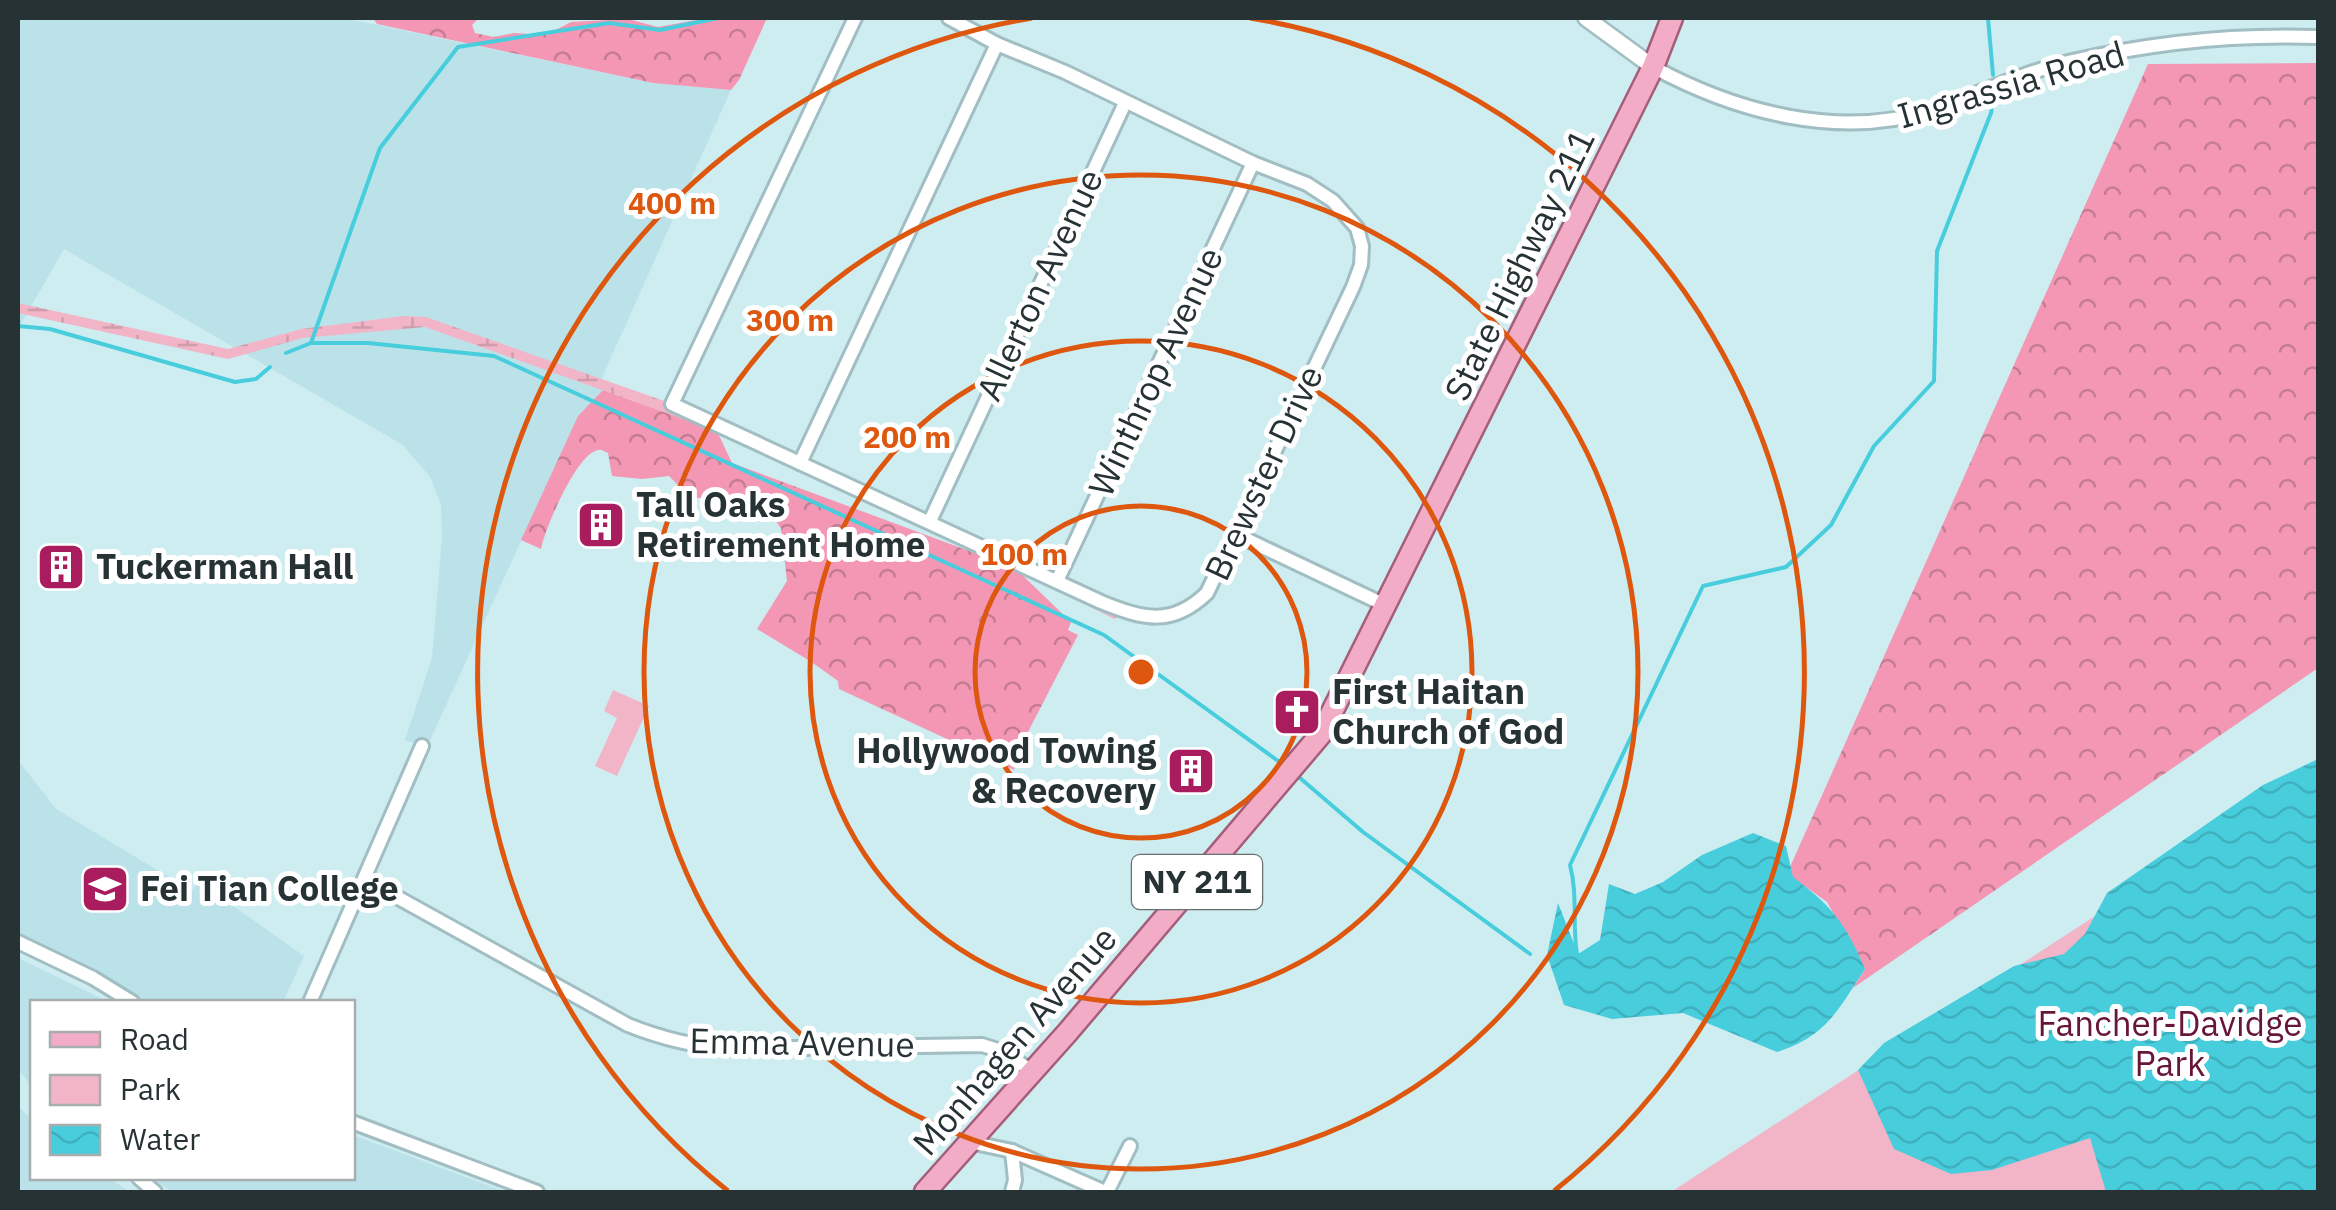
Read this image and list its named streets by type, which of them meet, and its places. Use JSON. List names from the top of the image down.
{
  "streets": {
    "main road": ["State Highway 211", "NY 211", "Monhagen Avenue"],
    "street": [
      "Ingrassia Road",
      "Allerton Avenue",
      "Winthrop Avenue",
      "Brewster Drive",
      "Emma Avenue"
    ]
  },
  "crossings": [
    ["Ingrassia Road", "State Highway 211"],
    ["State Highway 211", "Monhagen Avenue"],
    ["Allerton Avenue", "Brewster Drive"],
    ["Winthrop Avenue", "Brewster Drive"],
    ["Monhagen Avenue", "Emma Avenue"]
  ],
  "parks": ["Fancher-Davidge Park"],
  "places": {
    "building": ["Tall Oaks Retirement Home", "Tuckerman Hall", "Hollywood Towing & Recovery"],
    "church": ["First Haitan Church of God"],
    "school or university": ["Fei Tian College"]
  },
  "legend": ["Road", "Park", "Water"],
  "rings": [
    "400 m",
    "300 m",
    "200 m",
    "100 m"
  ]
}
